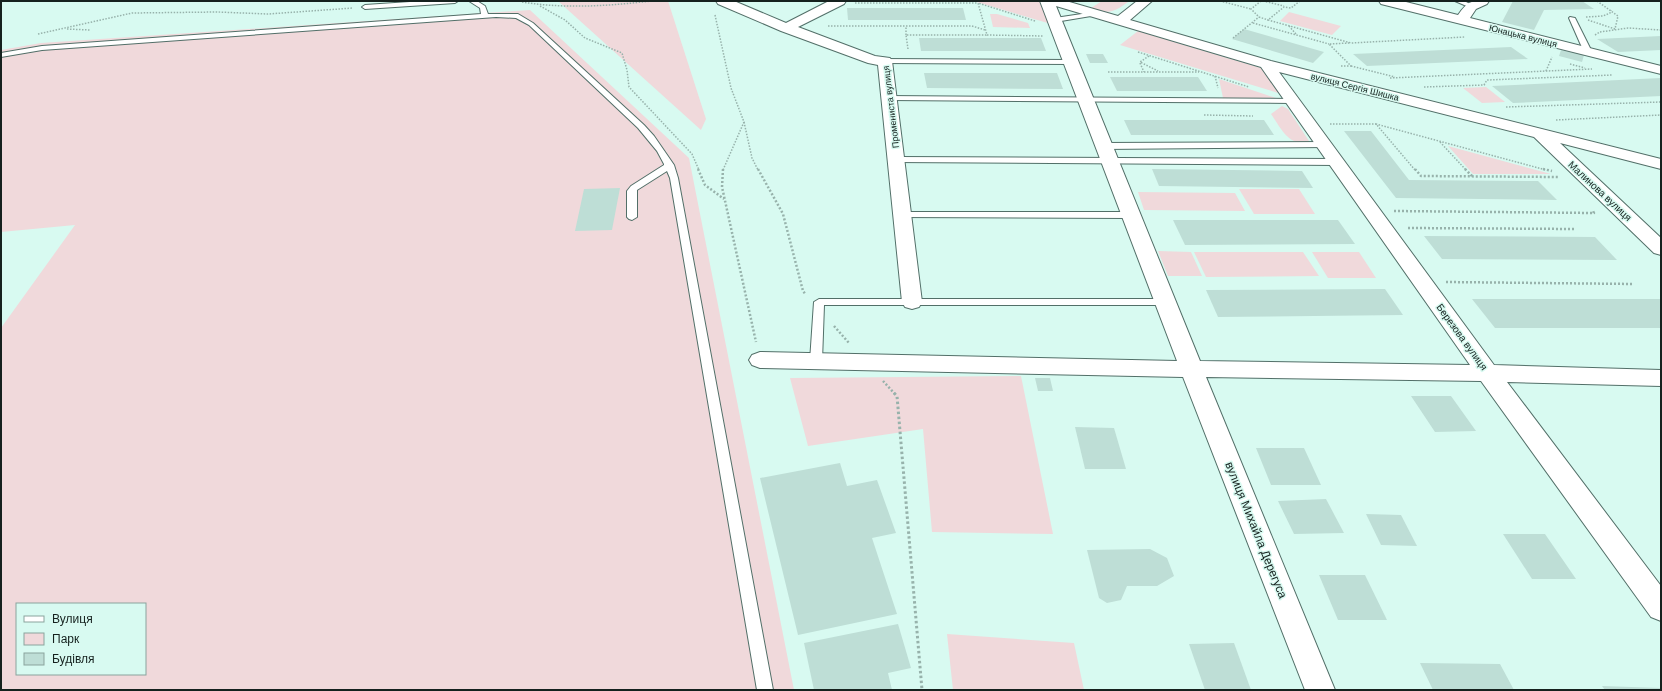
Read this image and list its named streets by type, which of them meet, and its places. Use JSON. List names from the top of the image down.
{
  "streets": {
    "street": [
      "Юнацька вулиця",
      "вулиця Сергія Шишка",
      "Промениста вулиця",
      "Малинова вулиця",
      "Березова вулиця",
      "вулиця Михайла Дерегуса"
    ]
  },
  "crossings": [
    ["вулиця Сергія Шишка", "Малинова вулиця"],
    ["вулиця Сергія Шишка", "Березова вулиця"]
  ],
  "legend": ["Вулиця", "Парк", "Будівля"]
}
